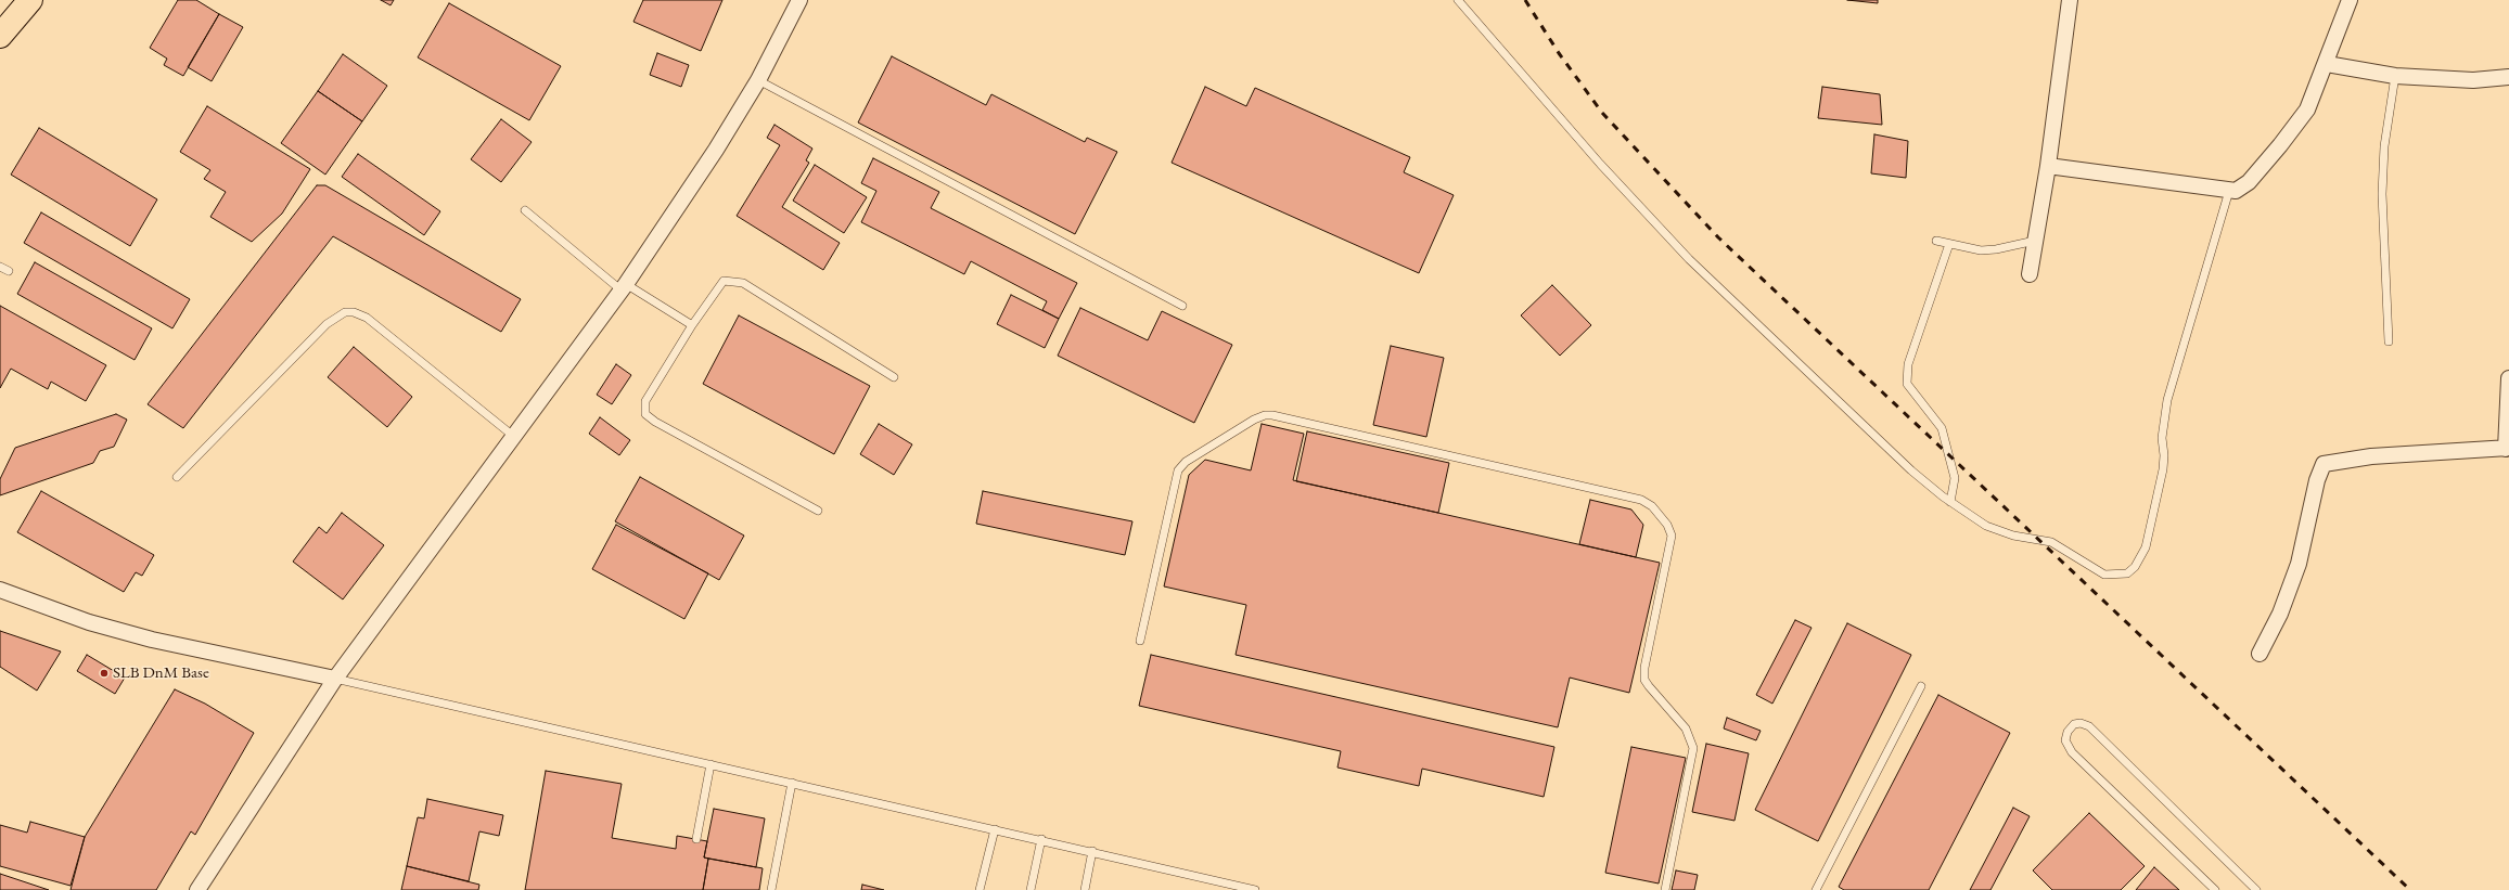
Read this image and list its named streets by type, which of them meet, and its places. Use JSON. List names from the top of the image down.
{
  "places": ["SLB DnM Base"]
}
